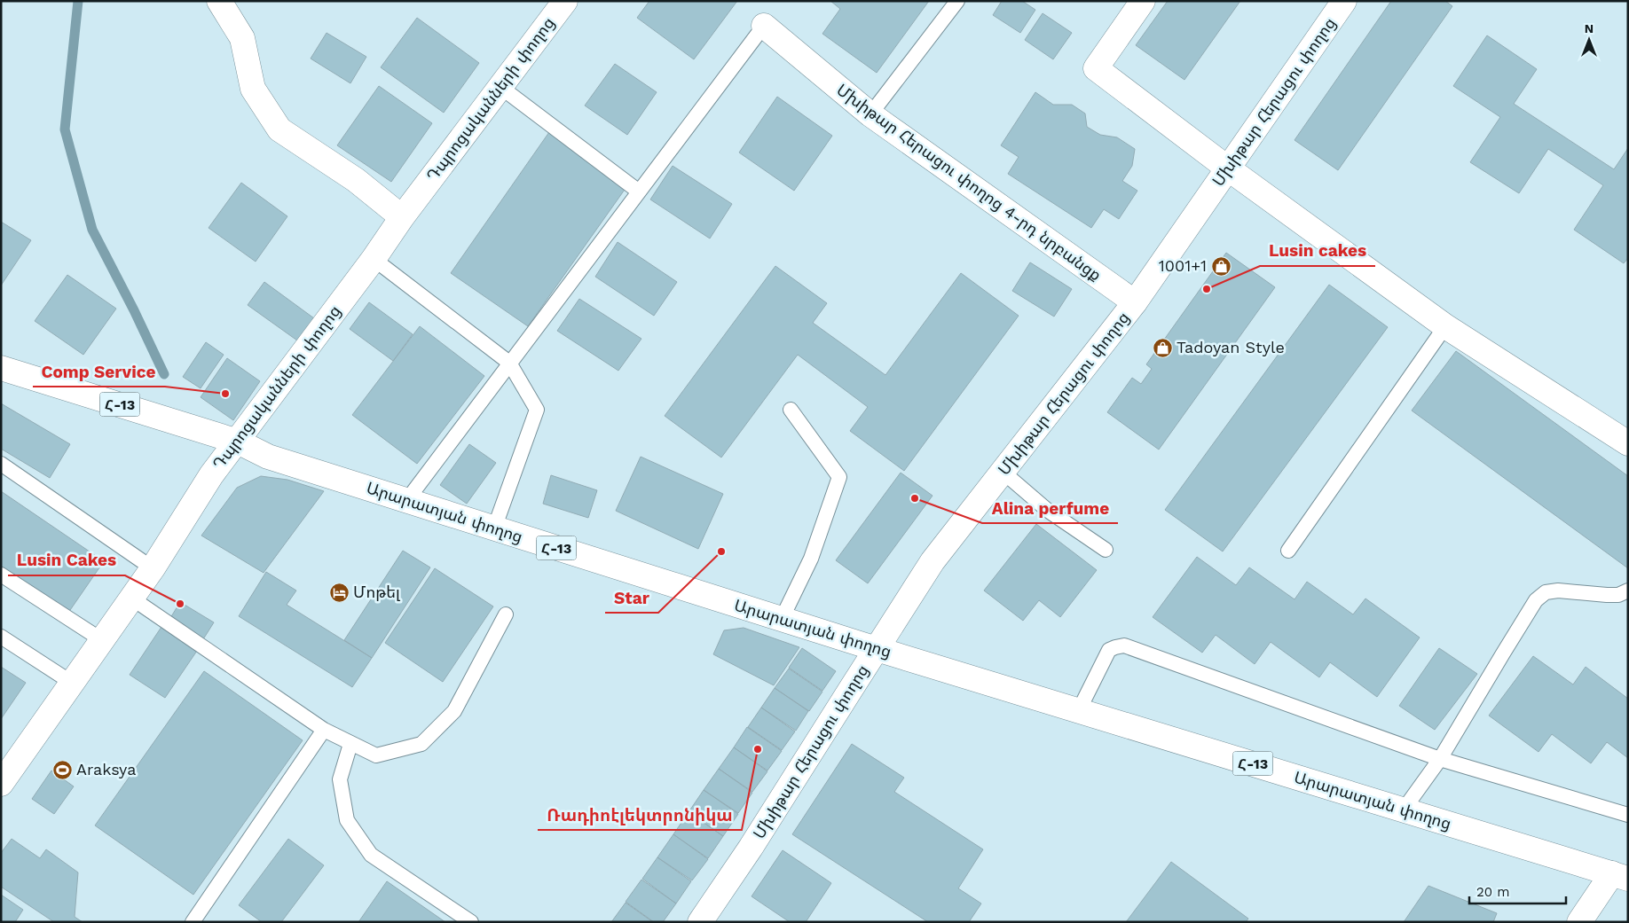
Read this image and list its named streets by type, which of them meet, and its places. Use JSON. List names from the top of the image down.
{
  "streets": {
    "street": [
      "Դպրոցականների փողոց",
      "Մխիթար Հերացու փողոց",
      "Մխիթար Հերացու փողոց 4-րդ նրբանցք",
      "Հ-13",
      "Արարատյան փողոց"
    ]
  },
  "crossings": [
    ["Դպրոցականների փողոց", "Արարատյան փողոց"],
    ["Մխիթար Հերացու փողոց", "Մխիթար Հերացու փողոց 4-րդ նրբանցք"],
    ["Մխիթար Հերացու փողոց", "Արարատյան փողոց"]
  ],
  "places": {
    "shop": ["1001+1", "Tadoyan Style"],
    "other": [
      "Lusin cakes",
      "Comp Service",
      "Alina perfume",
      "Star",
      "Lusin Cakes",
      "Ռադիոէլեկտրոնիկա"
    ],
    "hotel": ["Մոթել"],
    "sports": ["Araksya"]
  },
  "scale_bar": "20 m",
  "north": "top"
}
